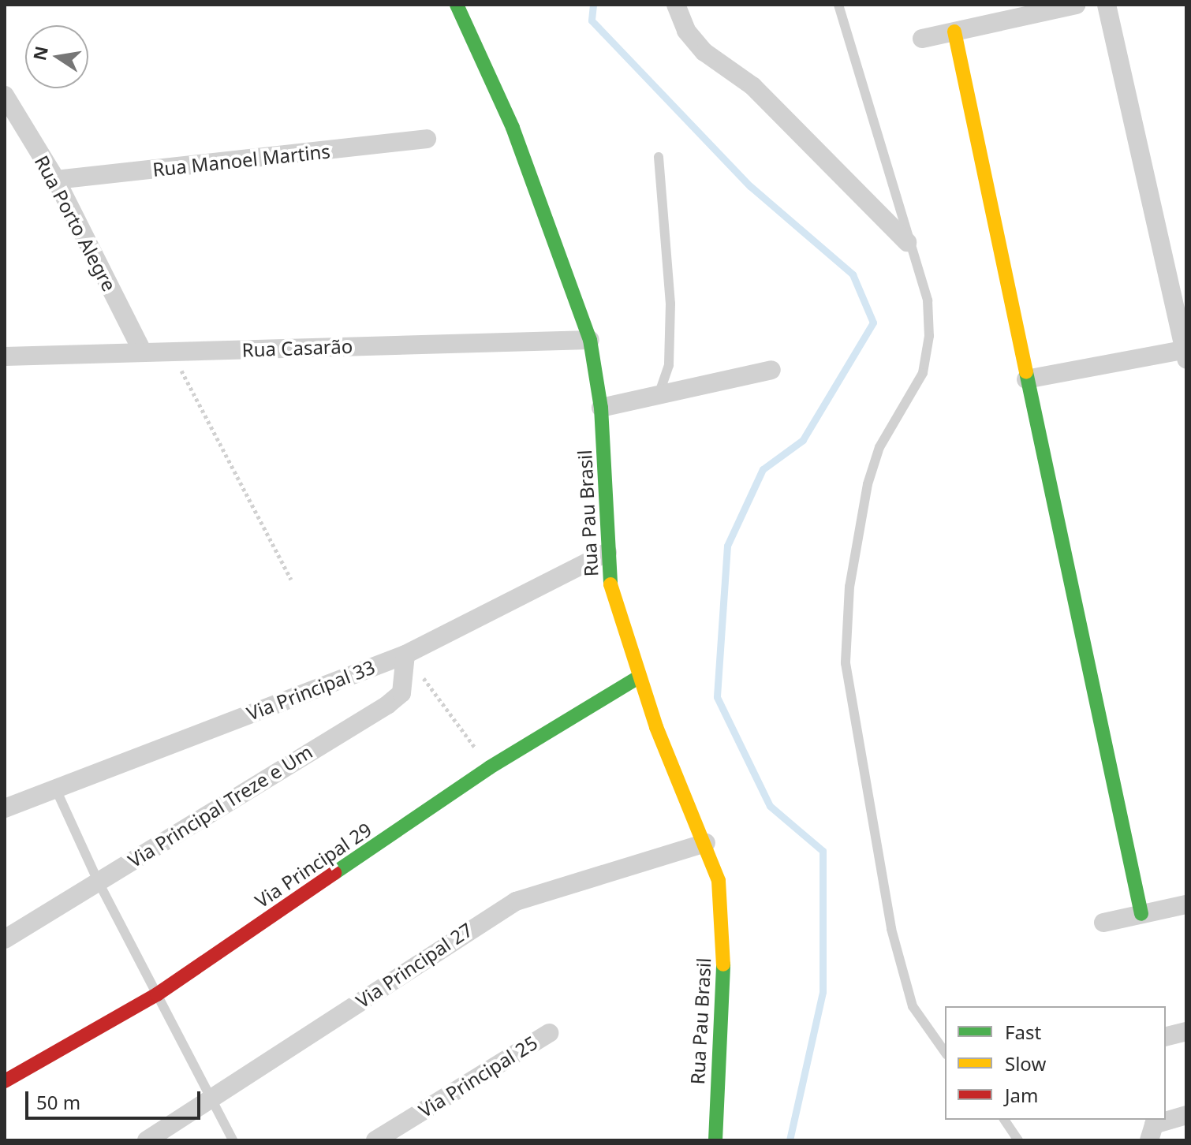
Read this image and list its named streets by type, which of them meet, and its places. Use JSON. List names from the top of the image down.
{
  "streets": {
    "street": [
      "Rua Manoel Martins",
      "Rua Porto Alegre",
      "Rua Casarão",
      "Rua Pau Brasil",
      "Via Principal 33",
      "Via Principal Treze e Um",
      "Via Principal 29",
      "Via Principal 27",
      "Via Principal 25"
    ]
  },
  "crossings": [
    ["Rua Manoel Martins", "Rua Porto Alegre"],
    ["Rua Porto Alegre", "Rua Casarão"],
    ["Rua Casarão", "Rua Pau Brasil"],
    ["Rua Pau Brasil", "Via Principal 33"],
    ["Rua Pau Brasil", "Via Principal 29"],
    ["Rua Pau Brasil", "Via Principal 27"],
    ["Via Principal 33", "Via Principal Treze e Um"]
  ],
  "legend": ["Fast", "Slow", "Jam"],
  "scale_bar": "50 m",
  "north": "left"
}
